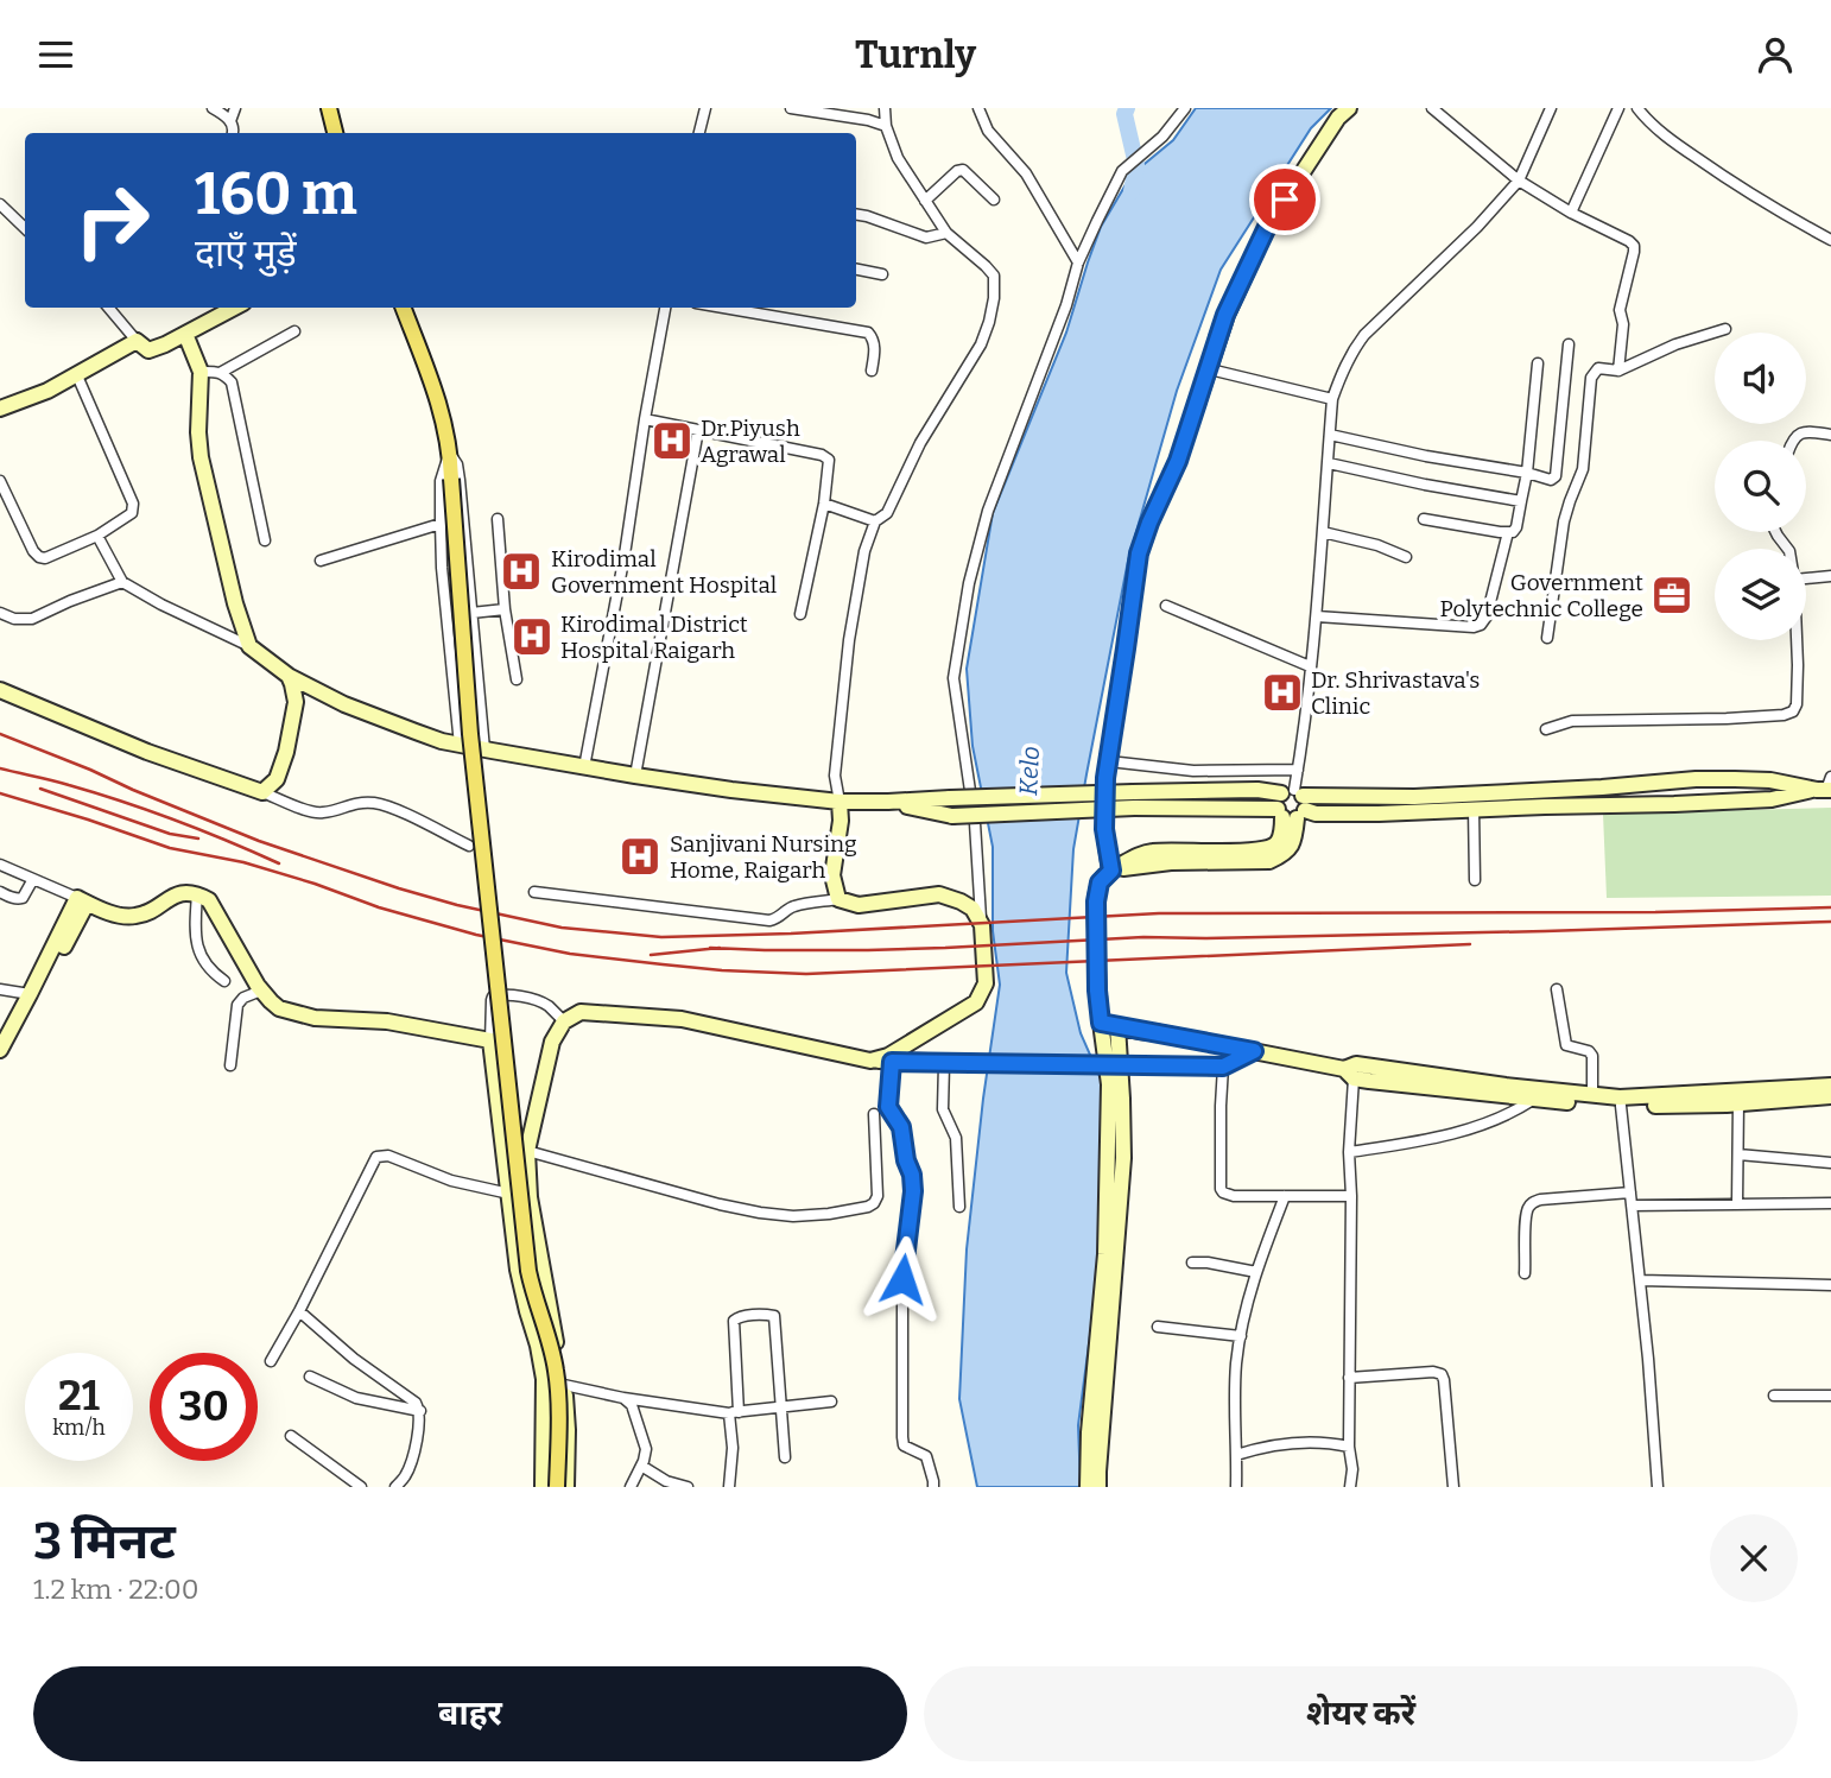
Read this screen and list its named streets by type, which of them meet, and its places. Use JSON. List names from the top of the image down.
{
  "water": ["Kelo"],
  "places": {
    "hospital": [
      "Dr.Piyush Agrawal",
      "Kirodimal Government Hospital",
      "Kirodimal District Hospital Raigarh",
      "Dr. Shrivastava's Clinic",
      "Sanjivani Nursing Home, Raigarh"
    ],
    "office": ["Government Polytechnic College"]
  },
  "page": {
    "header": "Turnly",
    "turn": ["160 m", "दाएँ मुड़ें"],
    "speed": "21 km/h",
    "limit": "30",
    "heading": ["3 मिनट", "1.2 km · 22:00"],
    "buttons": ["बाहर", "शेयर करें"]
  }
}
